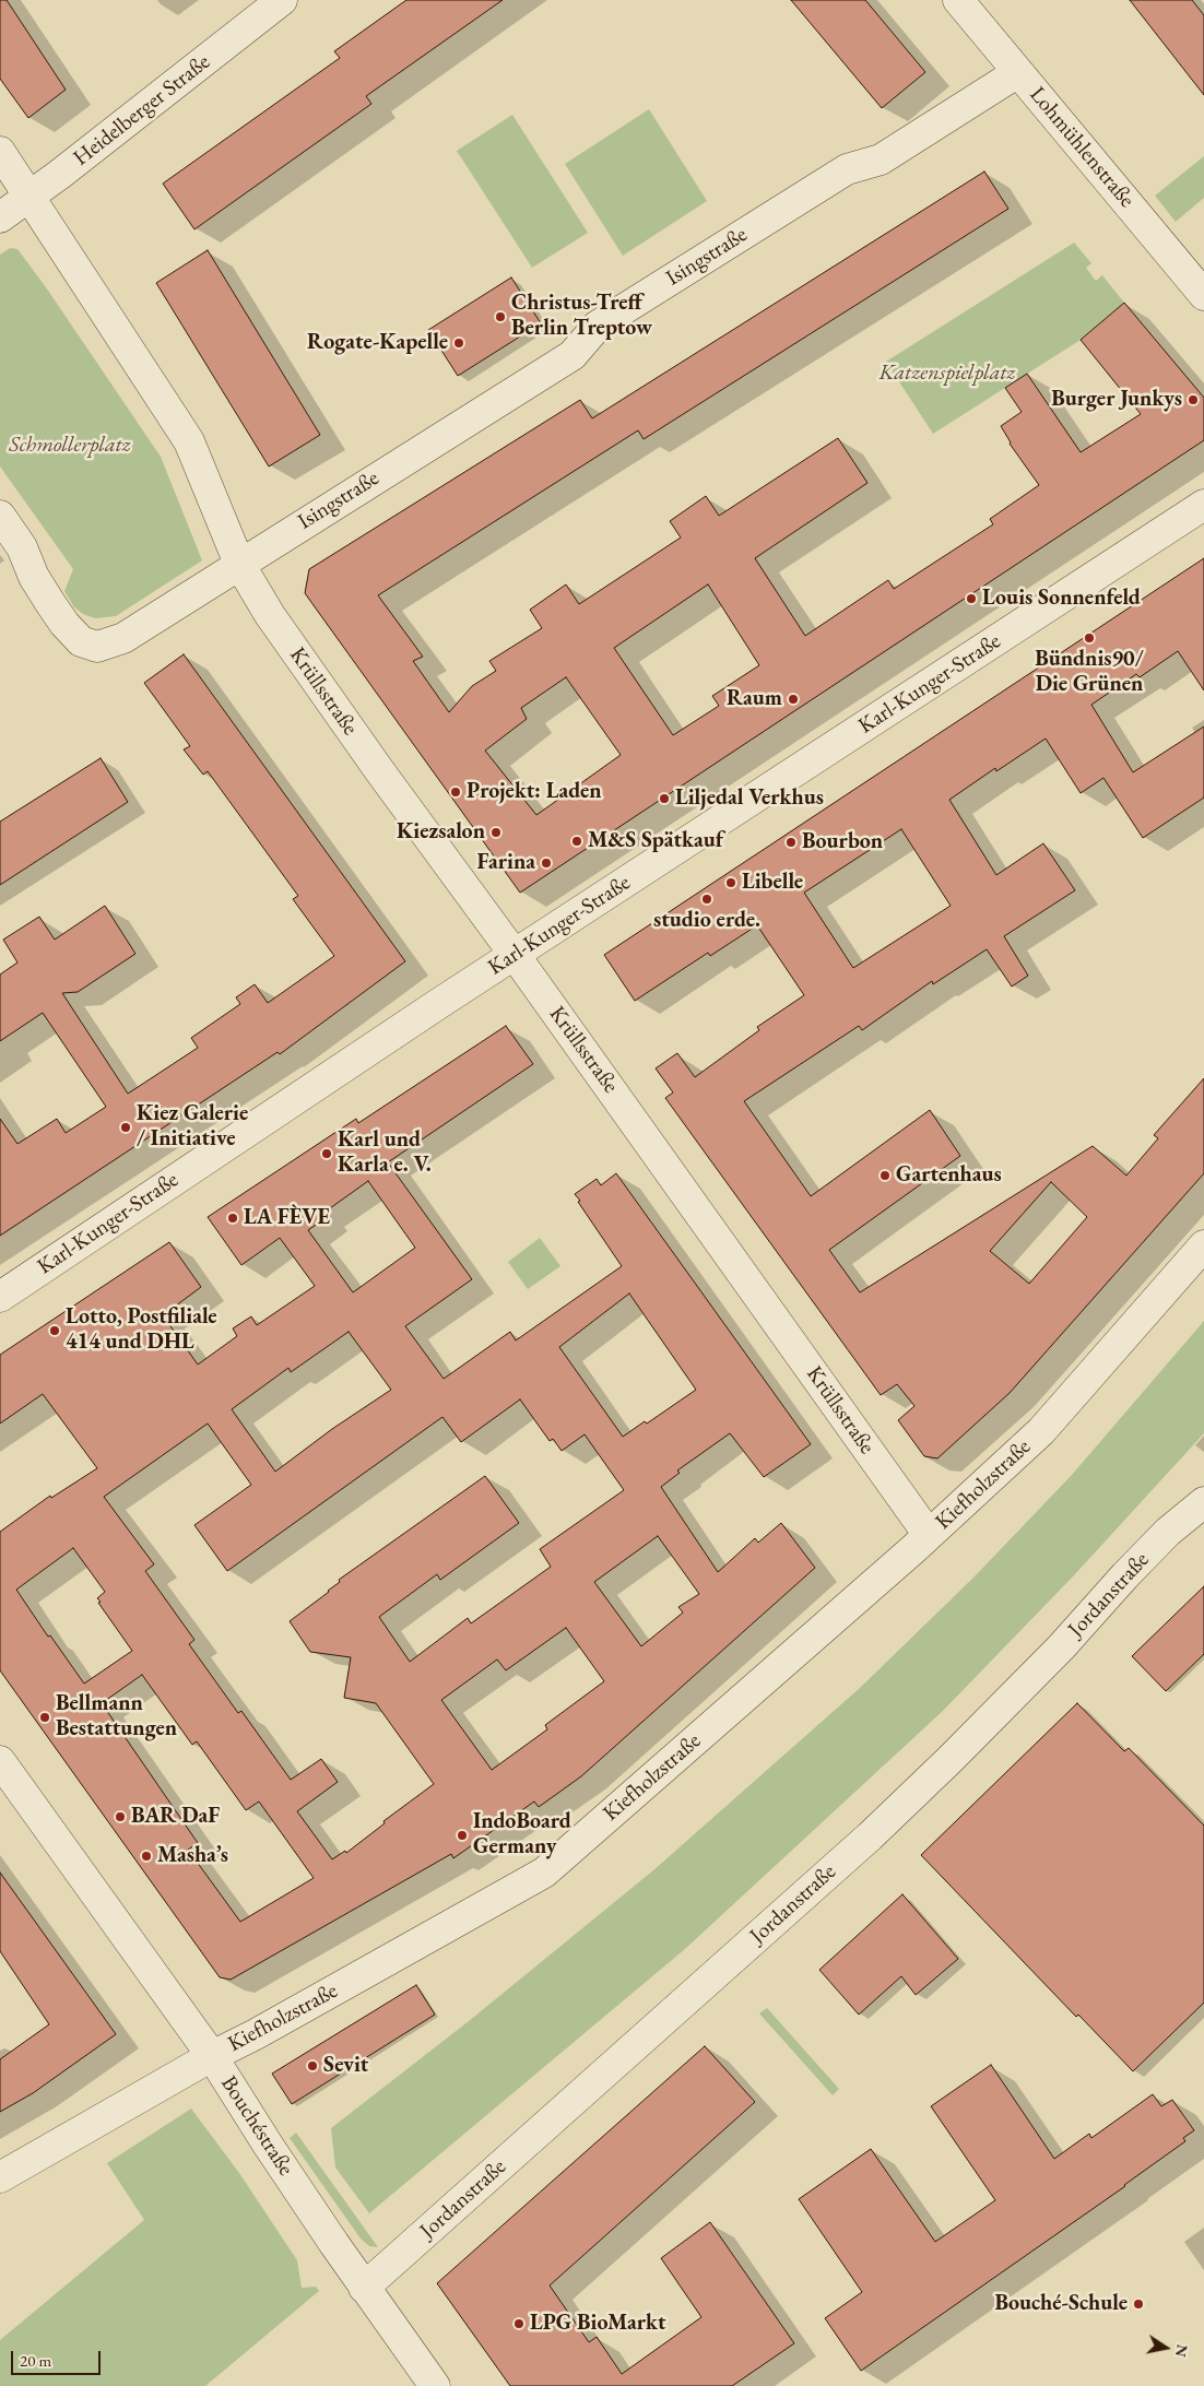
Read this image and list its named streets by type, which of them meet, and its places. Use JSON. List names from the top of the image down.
{
  "streets": {
    "street": [
      "Heidelberger Straße",
      "Lohmühlenstraße",
      "Isingstraße",
      "Karl-Kunger-Straße",
      "Krüllsstraße",
      "Kiefholzstraße",
      "Jordanstraße",
      "Bouchéstraße"
    ]
  },
  "crossings": [
    ["Lohmühlenstraße", "Isingstraße"],
    ["Isingstraße", "Krüllsstraße"],
    ["Karl-Kunger-Straße", "Krüllsstraße"],
    ["Krüllsstraße", "Kiefholzstraße"],
    ["Kiefholzstraße", "Bouchéstraße"],
    ["Jordanstraße", "Bouchéstraße"]
  ],
  "parks": ["Katzenspielplatz", "Schmollerplatz"],
  "places": [
    "Christus-Treff Berlin Treptow",
    "Rogate-Kapelle",
    "Burger Junkys",
    "Louis Sonnenfeld",
    "Bündnis90/ Die Grünen",
    "Raum",
    "Projekt: Laden",
    "Liljedal Verkhus",
    "Kiezsalon",
    "M&S Spätkauf",
    "Bourbon",
    "Farina",
    "Libelle",
    "studio erde.",
    "Kiez Galerie / Initiative",
    "Karl und Karla e. V.",
    "Gartenhaus",
    "LA FÈVE",
    "Lotto, Postfiliale 414 und DHL",
    "Bellmann Bestattungen",
    "BAR DaF",
    "IndoBoard Germany",
    "Masha’s",
    "Sevit",
    "Bouché-Schule",
    "LPG BioMarkt"
  ],
  "scale_bar": "20 m",
  "north": "right"
}
